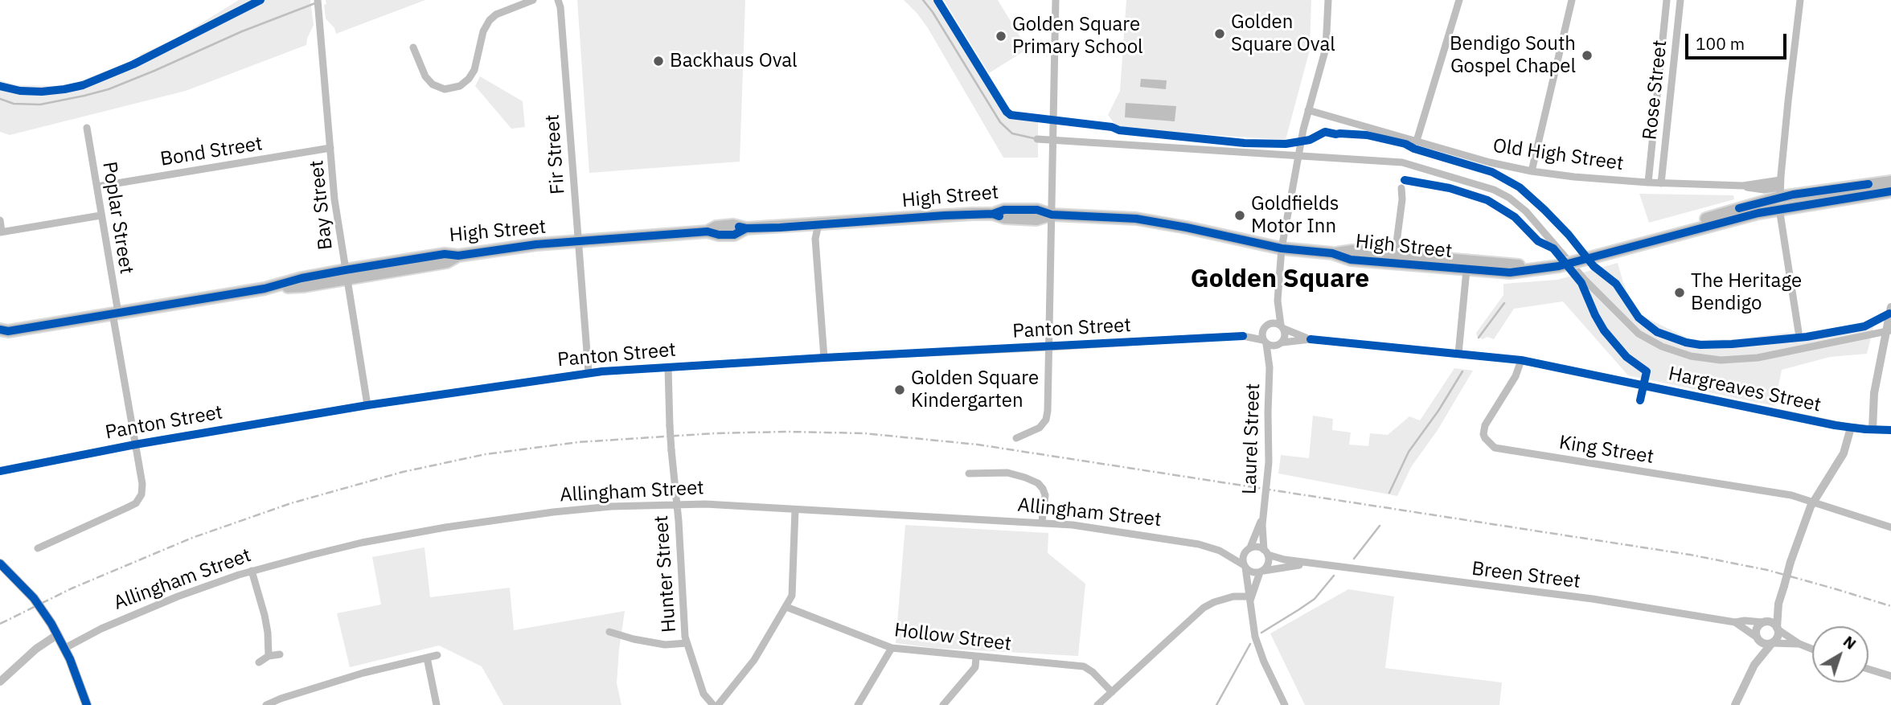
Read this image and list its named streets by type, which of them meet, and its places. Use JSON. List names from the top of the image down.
{
  "streets": {
    "highway": ["High Street"],
    "street": [
      "Rose Street",
      "Bond Street",
      "Fir Street",
      "Old High Street",
      "Bay Street",
      "Poplar Street",
      "Panton Street",
      "Hargreaves Street",
      "Laurel Street",
      "King Street",
      "Allingham Street",
      "Hunter Street",
      "Breen Street",
      "Hollow Street"
    ]
  },
  "crossings": [
    ["Rose Street", "Old High Street"],
    ["Bond Street", "Bay Street"],
    ["Bond Street", "Poplar Street"],
    ["Fir Street", "High Street"],
    ["Fir Street", "Panton Street"],
    ["Old High Street", "High Street"],
    ["High Street", "Bay Street"],
    ["High Street", "Poplar Street"],
    ["Bay Street", "Panton Street"],
    ["Poplar Street", "Panton Street"],
    ["Panton Street", "Laurel Street"],
    ["Panton Street", "Hunter Street"],
    ["Hargreaves Street", "King Street"],
    ["Laurel Street", "Allingham Street"],
    ["Laurel Street", "Breen Street"],
    ["Allingham Street", "Hunter Street"],
    ["Allingham Street", "Breen Street"]
  ],
  "districts": ["Golden Square"],
  "places": [
    "Golden Square Oval",
    "Golden Square Primary School",
    "Bendigo South Gospel Chapel",
    "Backhaus Oval",
    "Goldfields Motor Inn",
    "The Heritage Bendigo",
    "Golden Square Kindergarten"
  ],
  "scale_bar": "100 m",
  "north": "top right"
}
